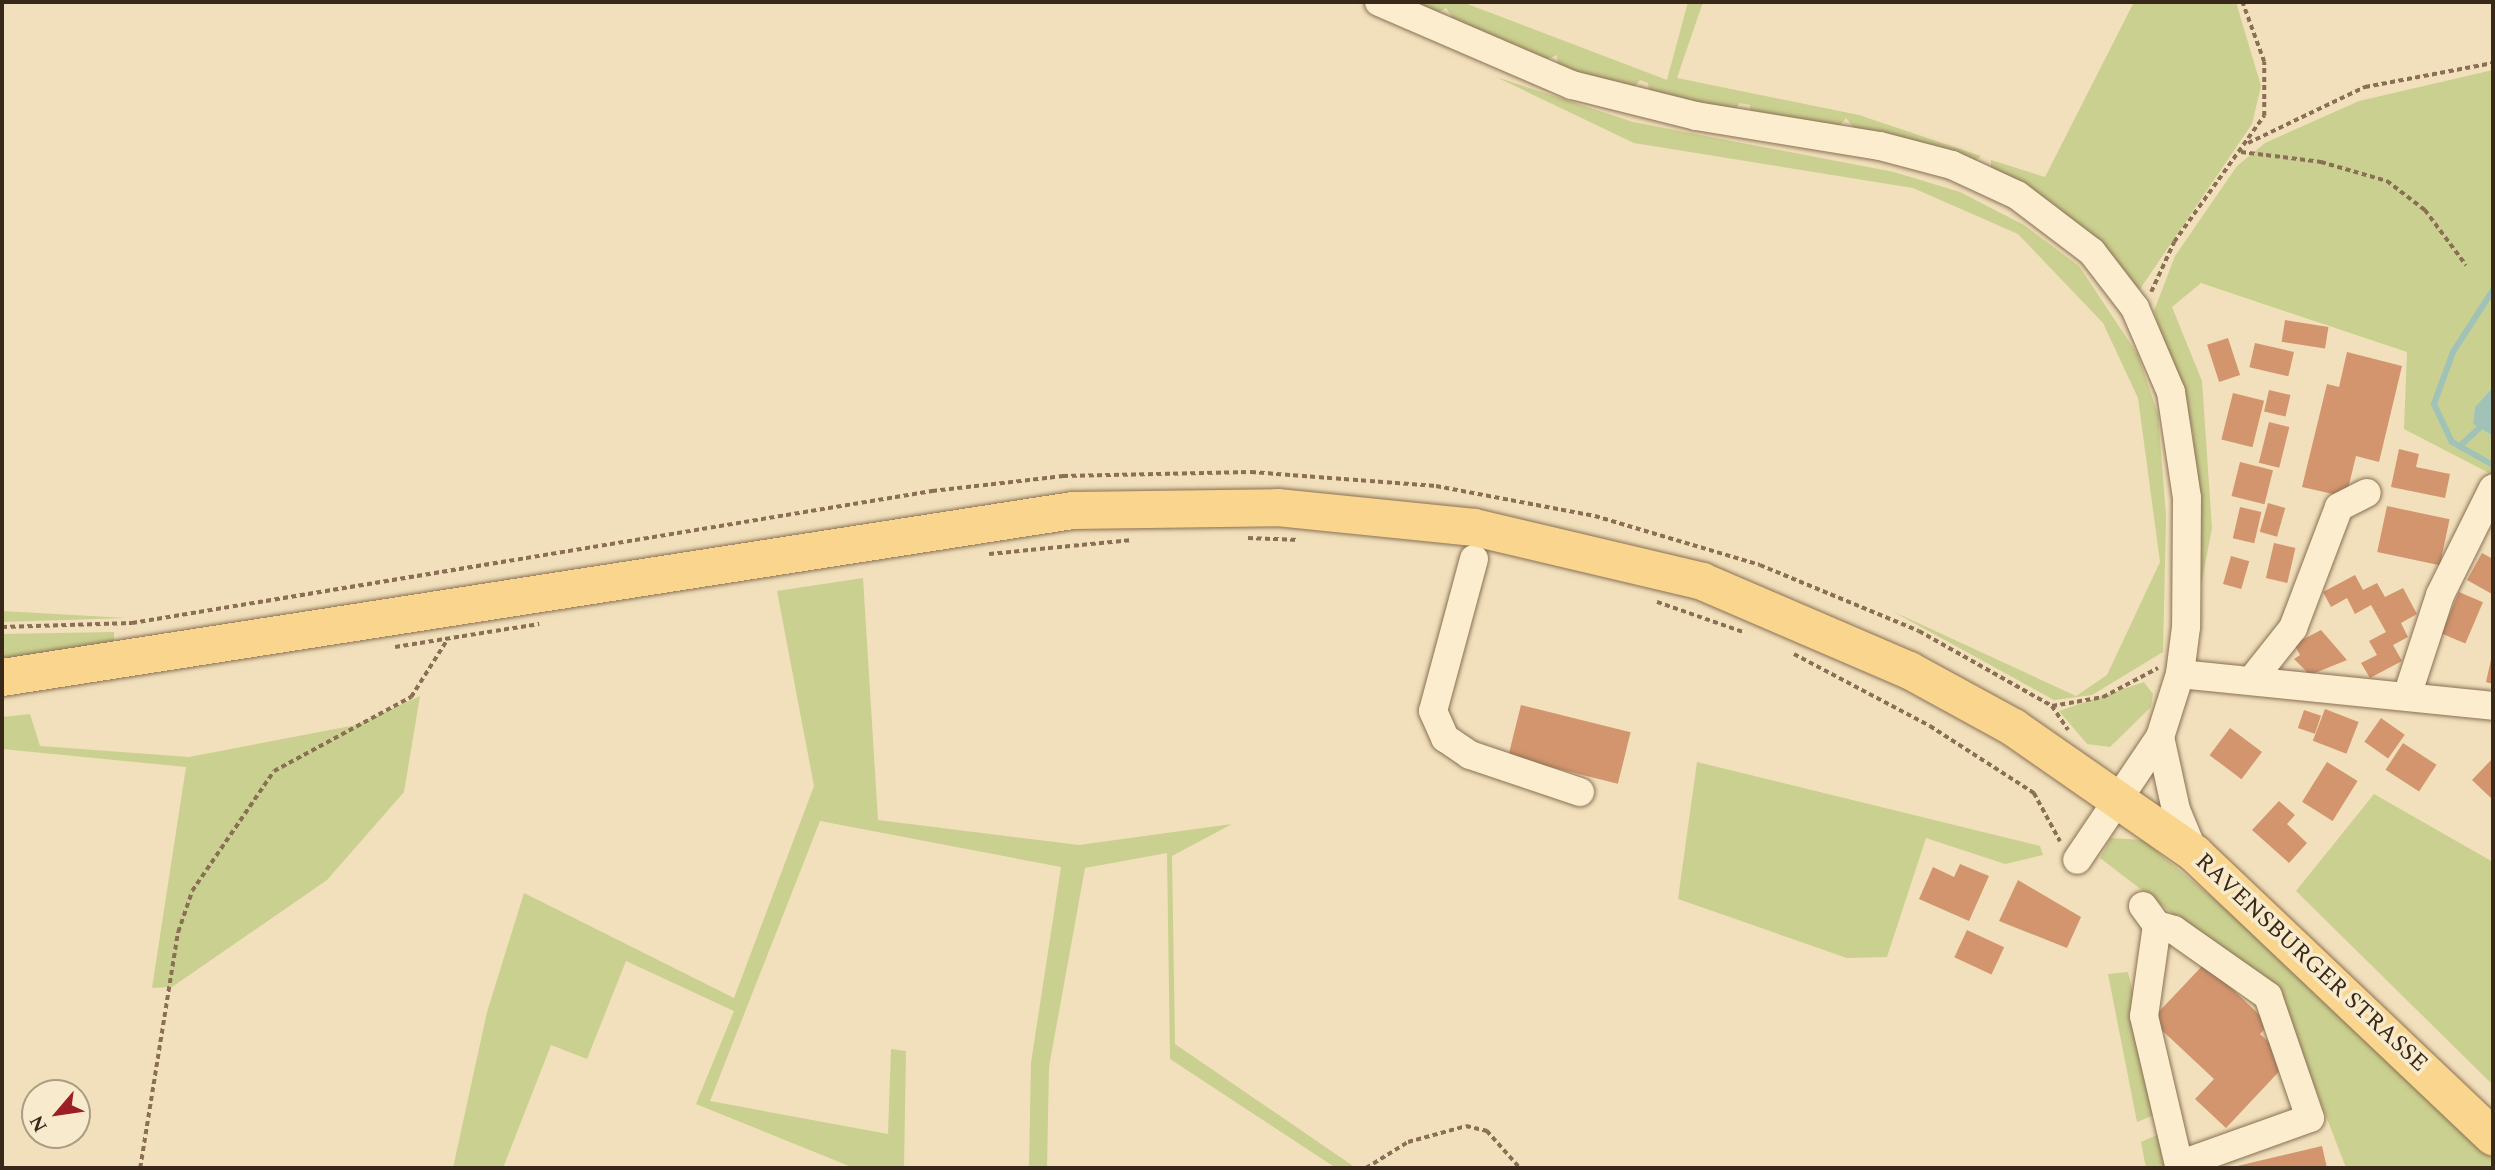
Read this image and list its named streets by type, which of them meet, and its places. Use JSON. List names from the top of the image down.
{
  "streets": {
    "main road": ["RAVENSBURGER STRASSE"]
  },
  "north": "bottom left"
}
